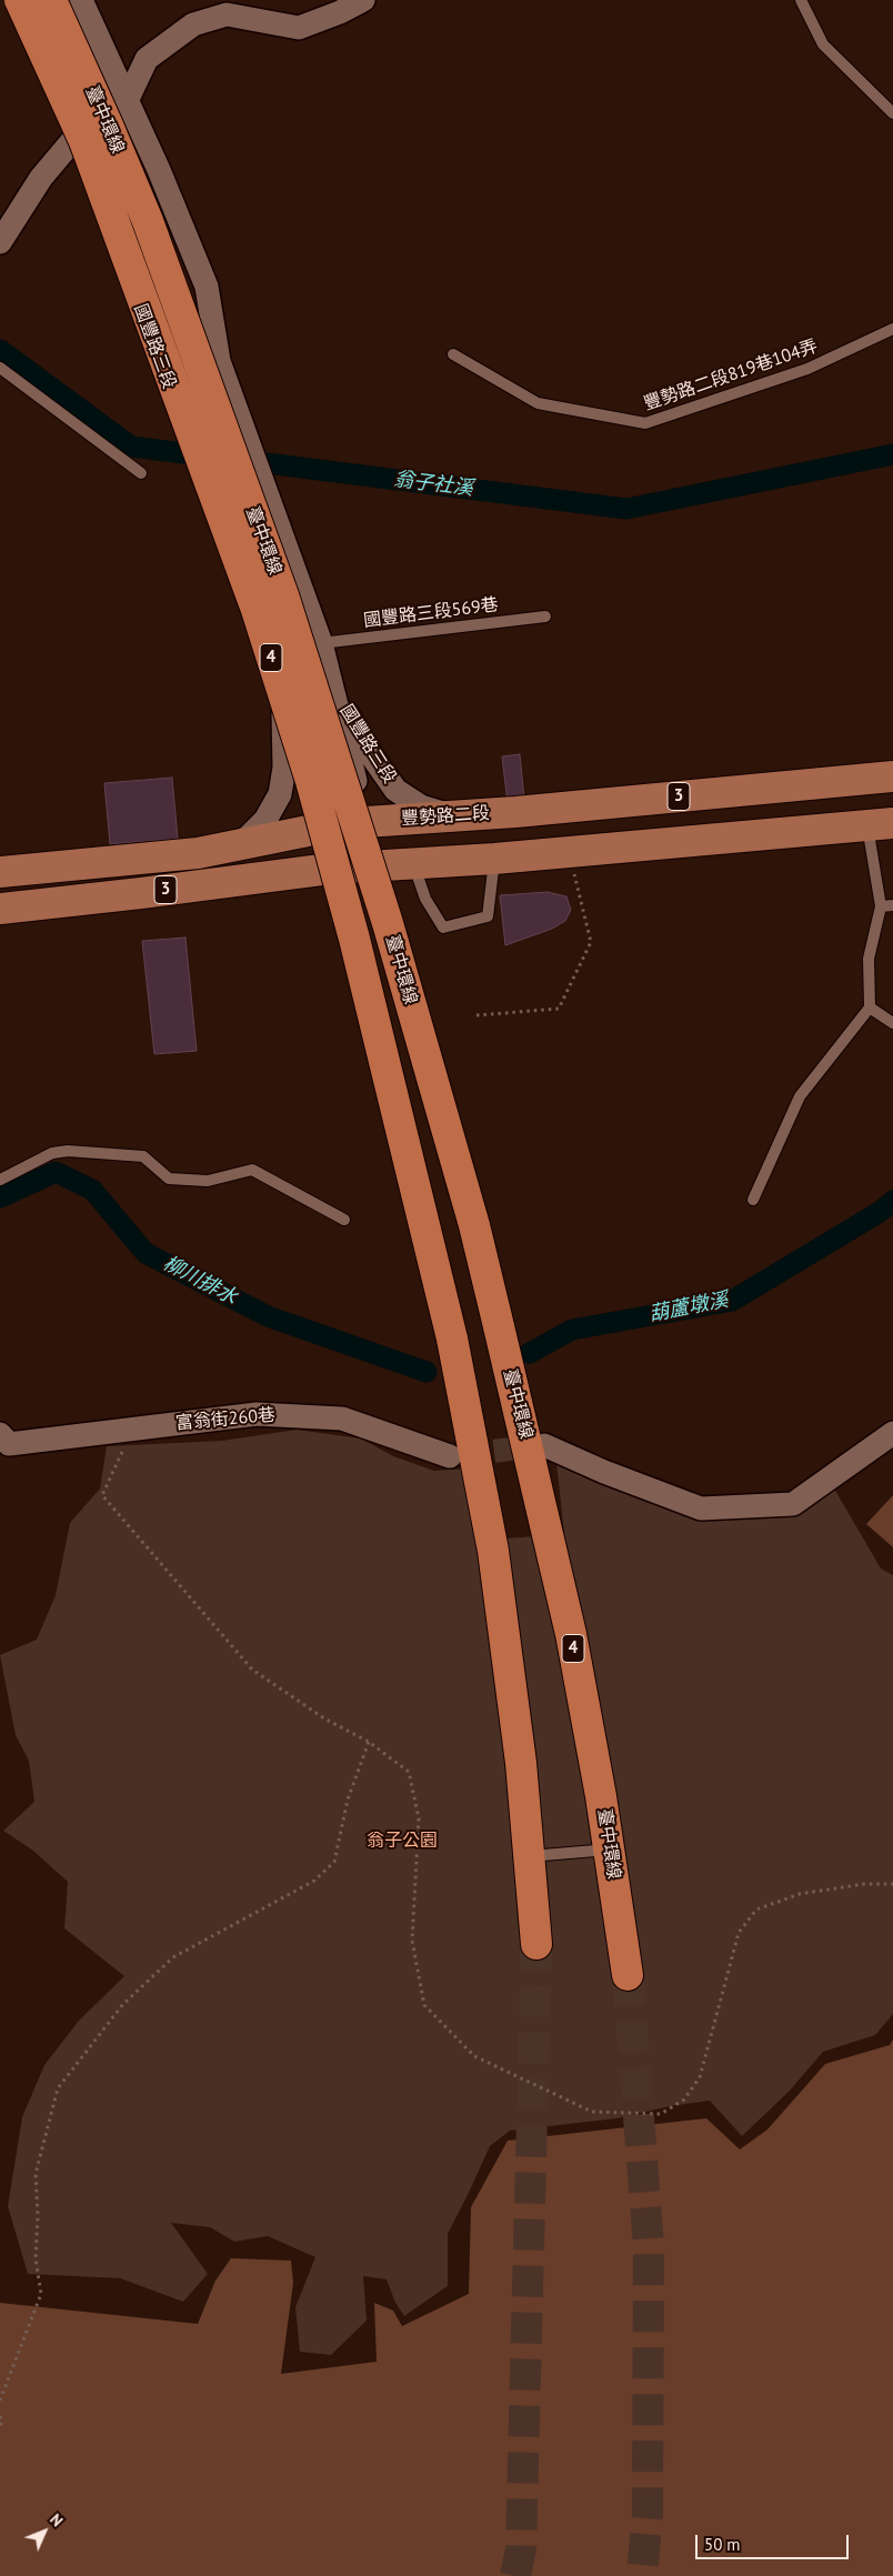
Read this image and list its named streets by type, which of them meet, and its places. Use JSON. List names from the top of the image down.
{
  "streets": {
    "highway": ["臺中環線", "4"],
    "main road": ["3", "豐勢路二段"],
    "street": ["國豐路三段", "富翁街260巷"],
    "lane": ["豐勢路二段819巷104弄", "國豐路三段569巷"]
  },
  "crossings": [
    ["國豐路三段", "國豐路三段569巷"],
    ["國豐路三段", "3"],
    ["國豐路三段", "豐勢路二段"]
  ],
  "water": ["翁子社溪", "柳川排水", "葫蘆墩溪"],
  "parks": ["翁子公園"],
  "scale_bar": "50 m",
  "north": "top right"
}
